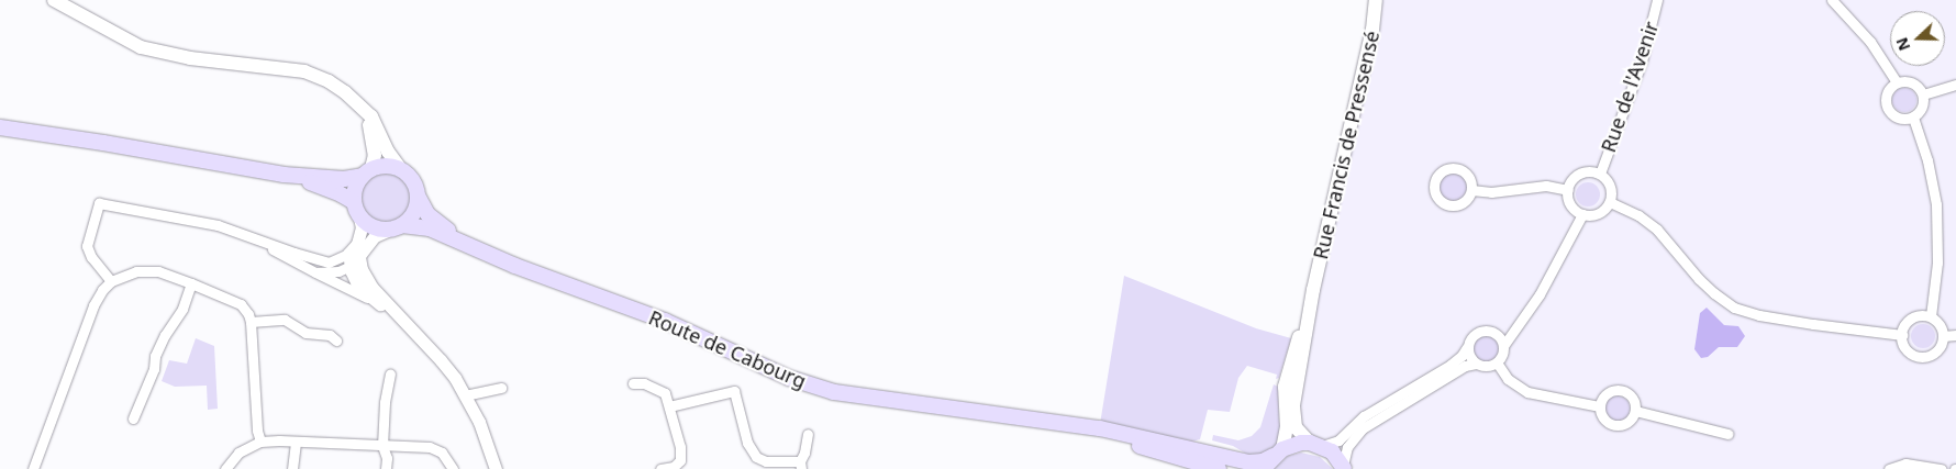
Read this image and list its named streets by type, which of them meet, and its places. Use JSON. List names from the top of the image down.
{
  "streets": {
    "main road": ["Rue Francis de Pressensé", "Route de Cabourg"],
    "street": ["Rue de l'Avenir"]
  },
  "north": "left"
}
